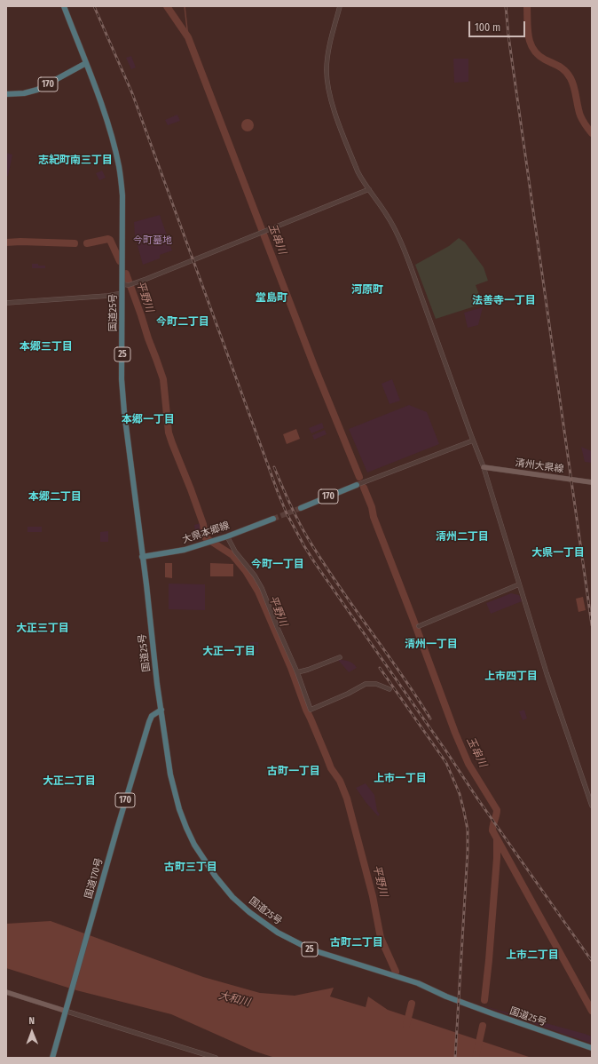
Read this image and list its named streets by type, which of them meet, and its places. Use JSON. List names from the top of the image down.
{
  "streets": {
    "highway": [
      "170",
      "国道25号",
      "25",
      "大県本郷線",
      "国道170号"
    ],
    "main road": ["清州大県線"]
  },
  "crossings": [
    ["170", "国道25号"],
    ["国道25号", "大県本郷線"],
    ["国道25号", "国道170号"]
  ],
  "districts": [
    "志紀町南三丁目",
    "河原町",
    "堂島町",
    "法善寺一丁目",
    "今町二丁目",
    "本郷三丁目",
    "本郷一丁目",
    "本郷二丁目",
    "清州二丁目",
    "大県一丁目",
    "今町一丁目",
    "大正三丁目",
    "清州一丁目",
    "大正一丁目",
    "上市四丁目",
    "古町一丁目",
    "上市一丁目",
    "大正二丁目",
    "古町三丁目",
    "古町二丁目",
    "上市二丁目"
  ],
  "water": ["玉串川", "平野川", "大和川"],
  "parks": ["今町墓地"],
  "scale_bar": "100 m",
  "north": "top"
}
